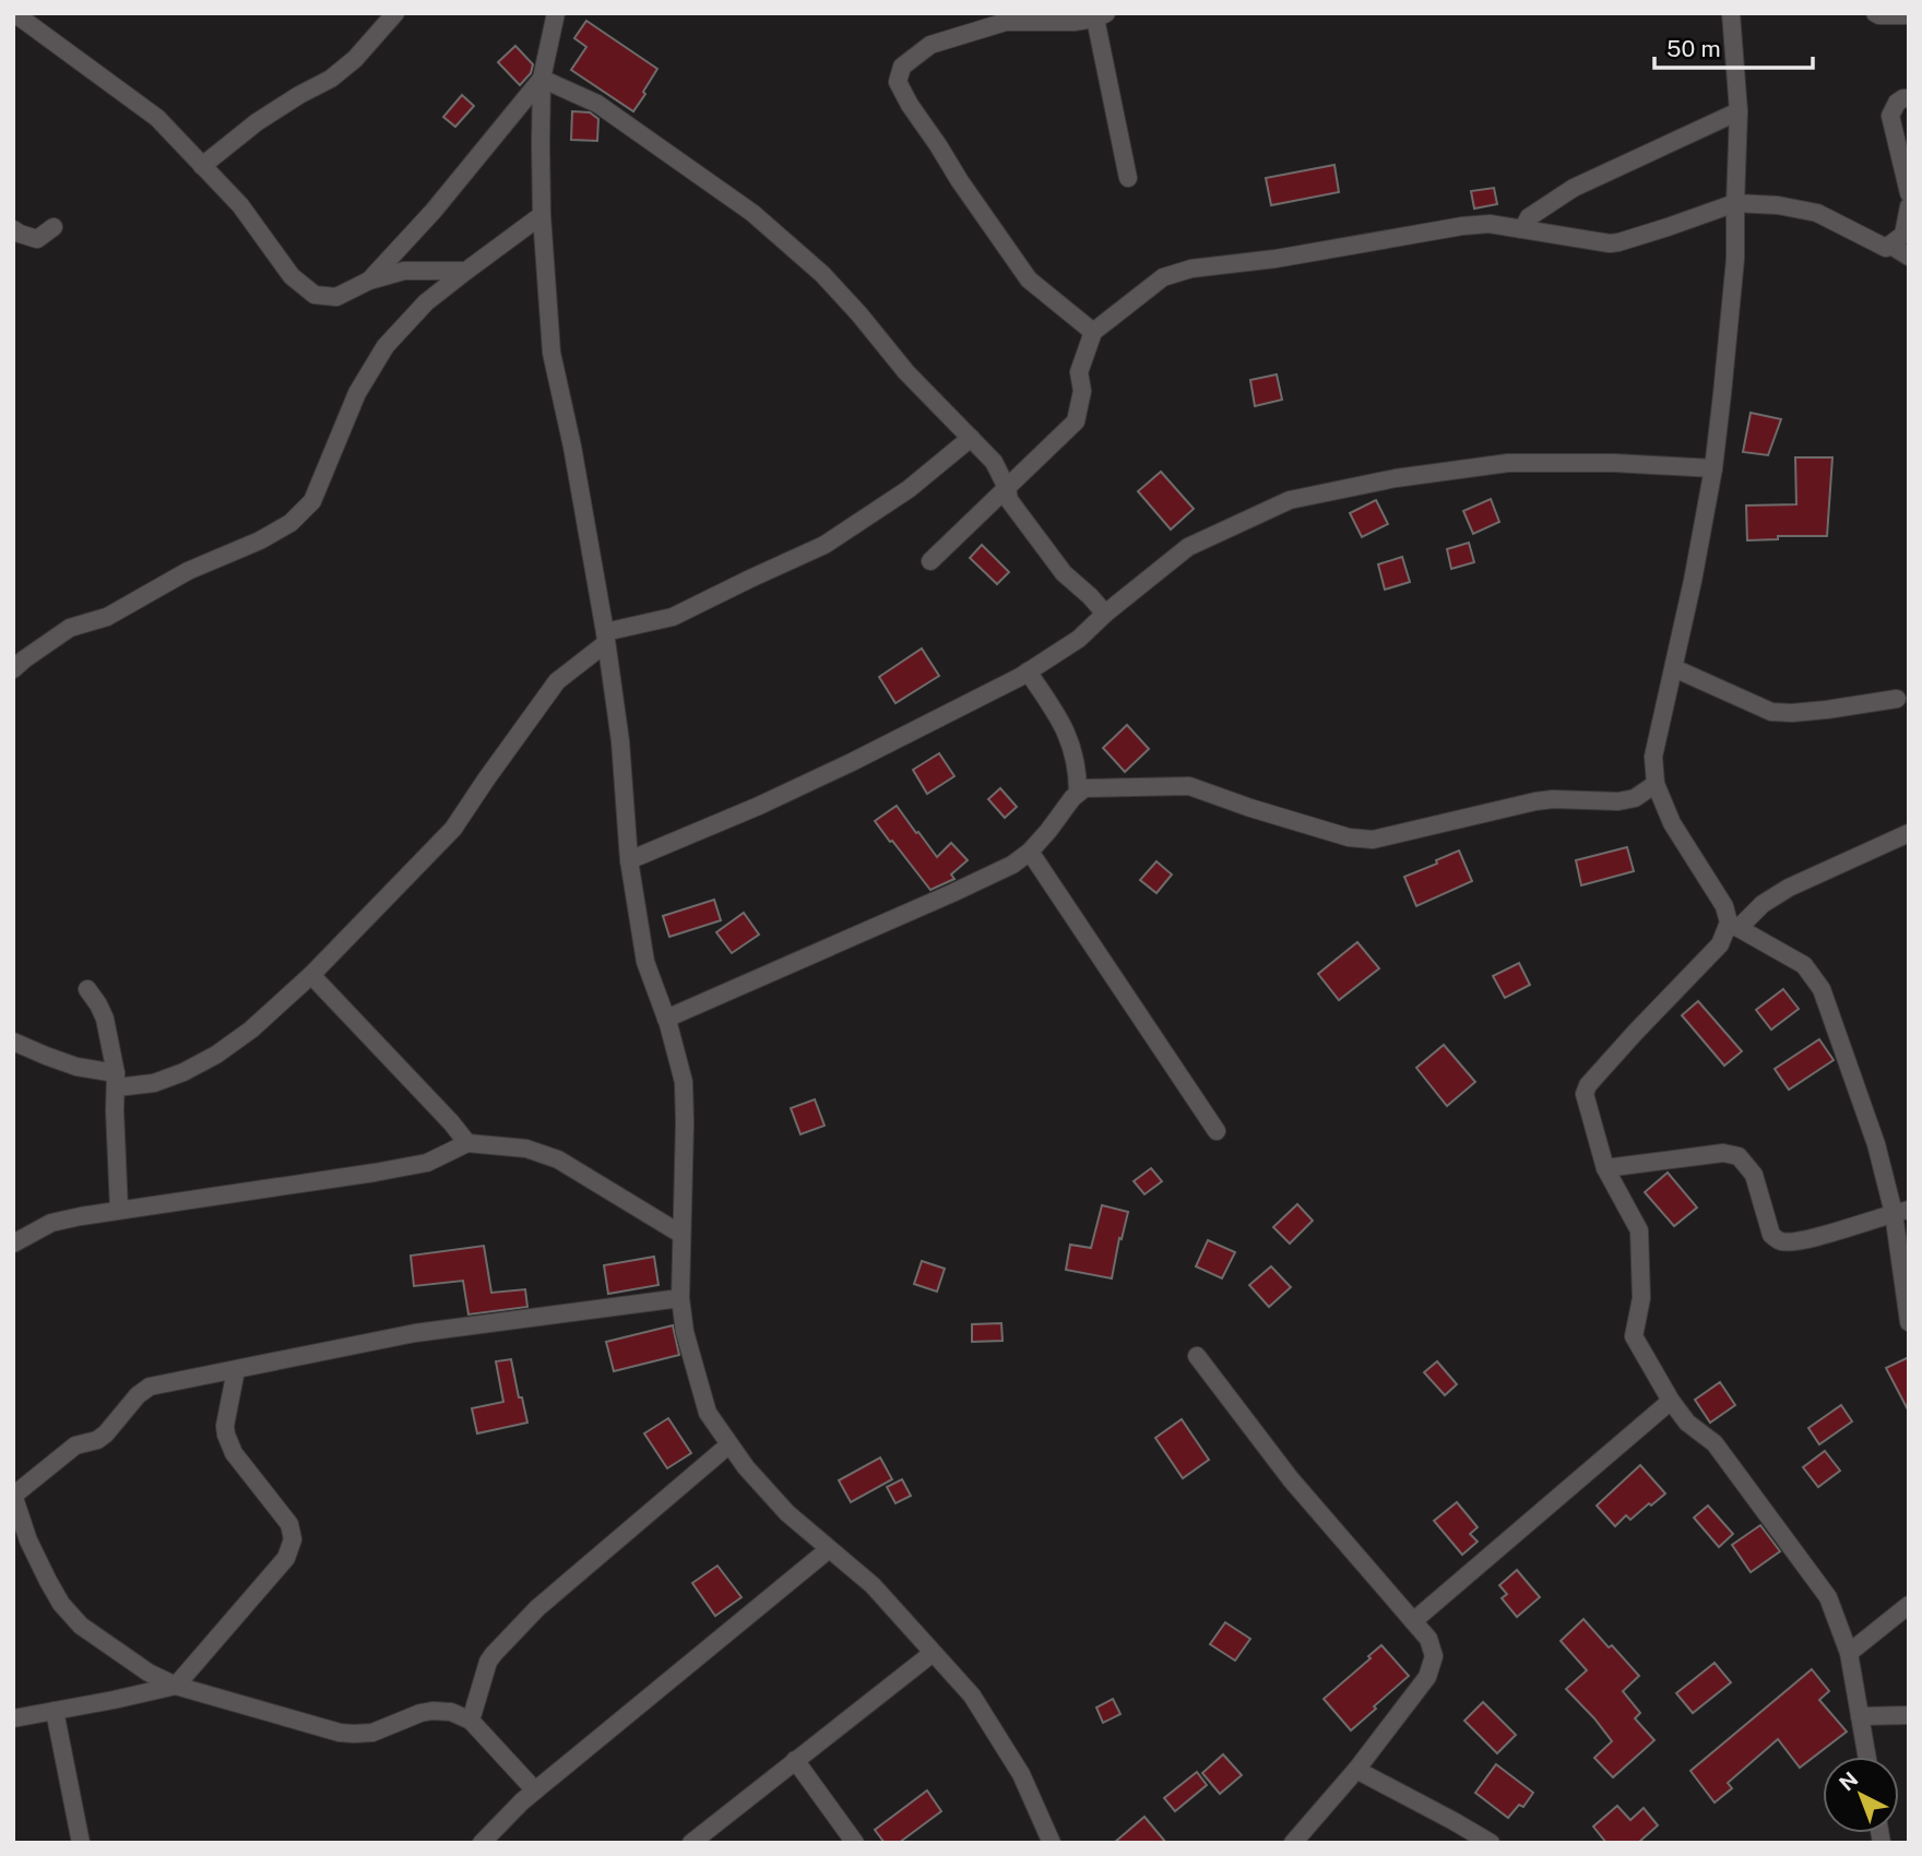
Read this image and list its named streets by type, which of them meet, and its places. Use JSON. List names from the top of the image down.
{
  "scale_bar": "50 m",
  "north": "top left"
}
